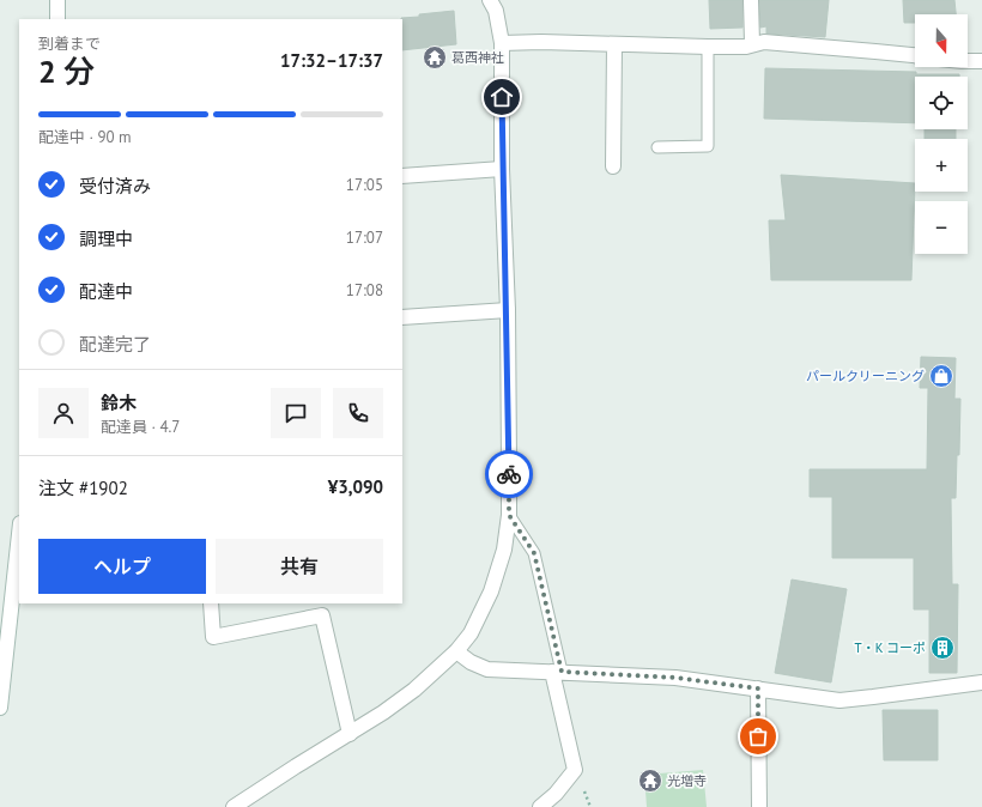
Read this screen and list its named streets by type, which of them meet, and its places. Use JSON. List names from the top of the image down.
{
  "places": {
    "temple": ["葛西神社", "光増寺"],
    "shop": ["パールクリーニング"],
    "building": ["T・K コーポ"]
  },
  "north": "bottom",
  "page": {
    "map_buttons": ["+", "−"],
    "heading": ["2 分", "到着まで", "17:32–17:37"],
    "panel": [
      "鈴木",
      "配達員 · 4.7",
      "注文 #1902",
      "¥3,090"
    ],
    "bar": "配達中 · 90 m",
    "list": [
      ["受付済み", "17:05"],
      ["調理中", "17:07"],
      ["配達中", "17:08"],
      "配達完了"
    ],
    "buttons": ["ヘルプ", "共有"]
  }
}
